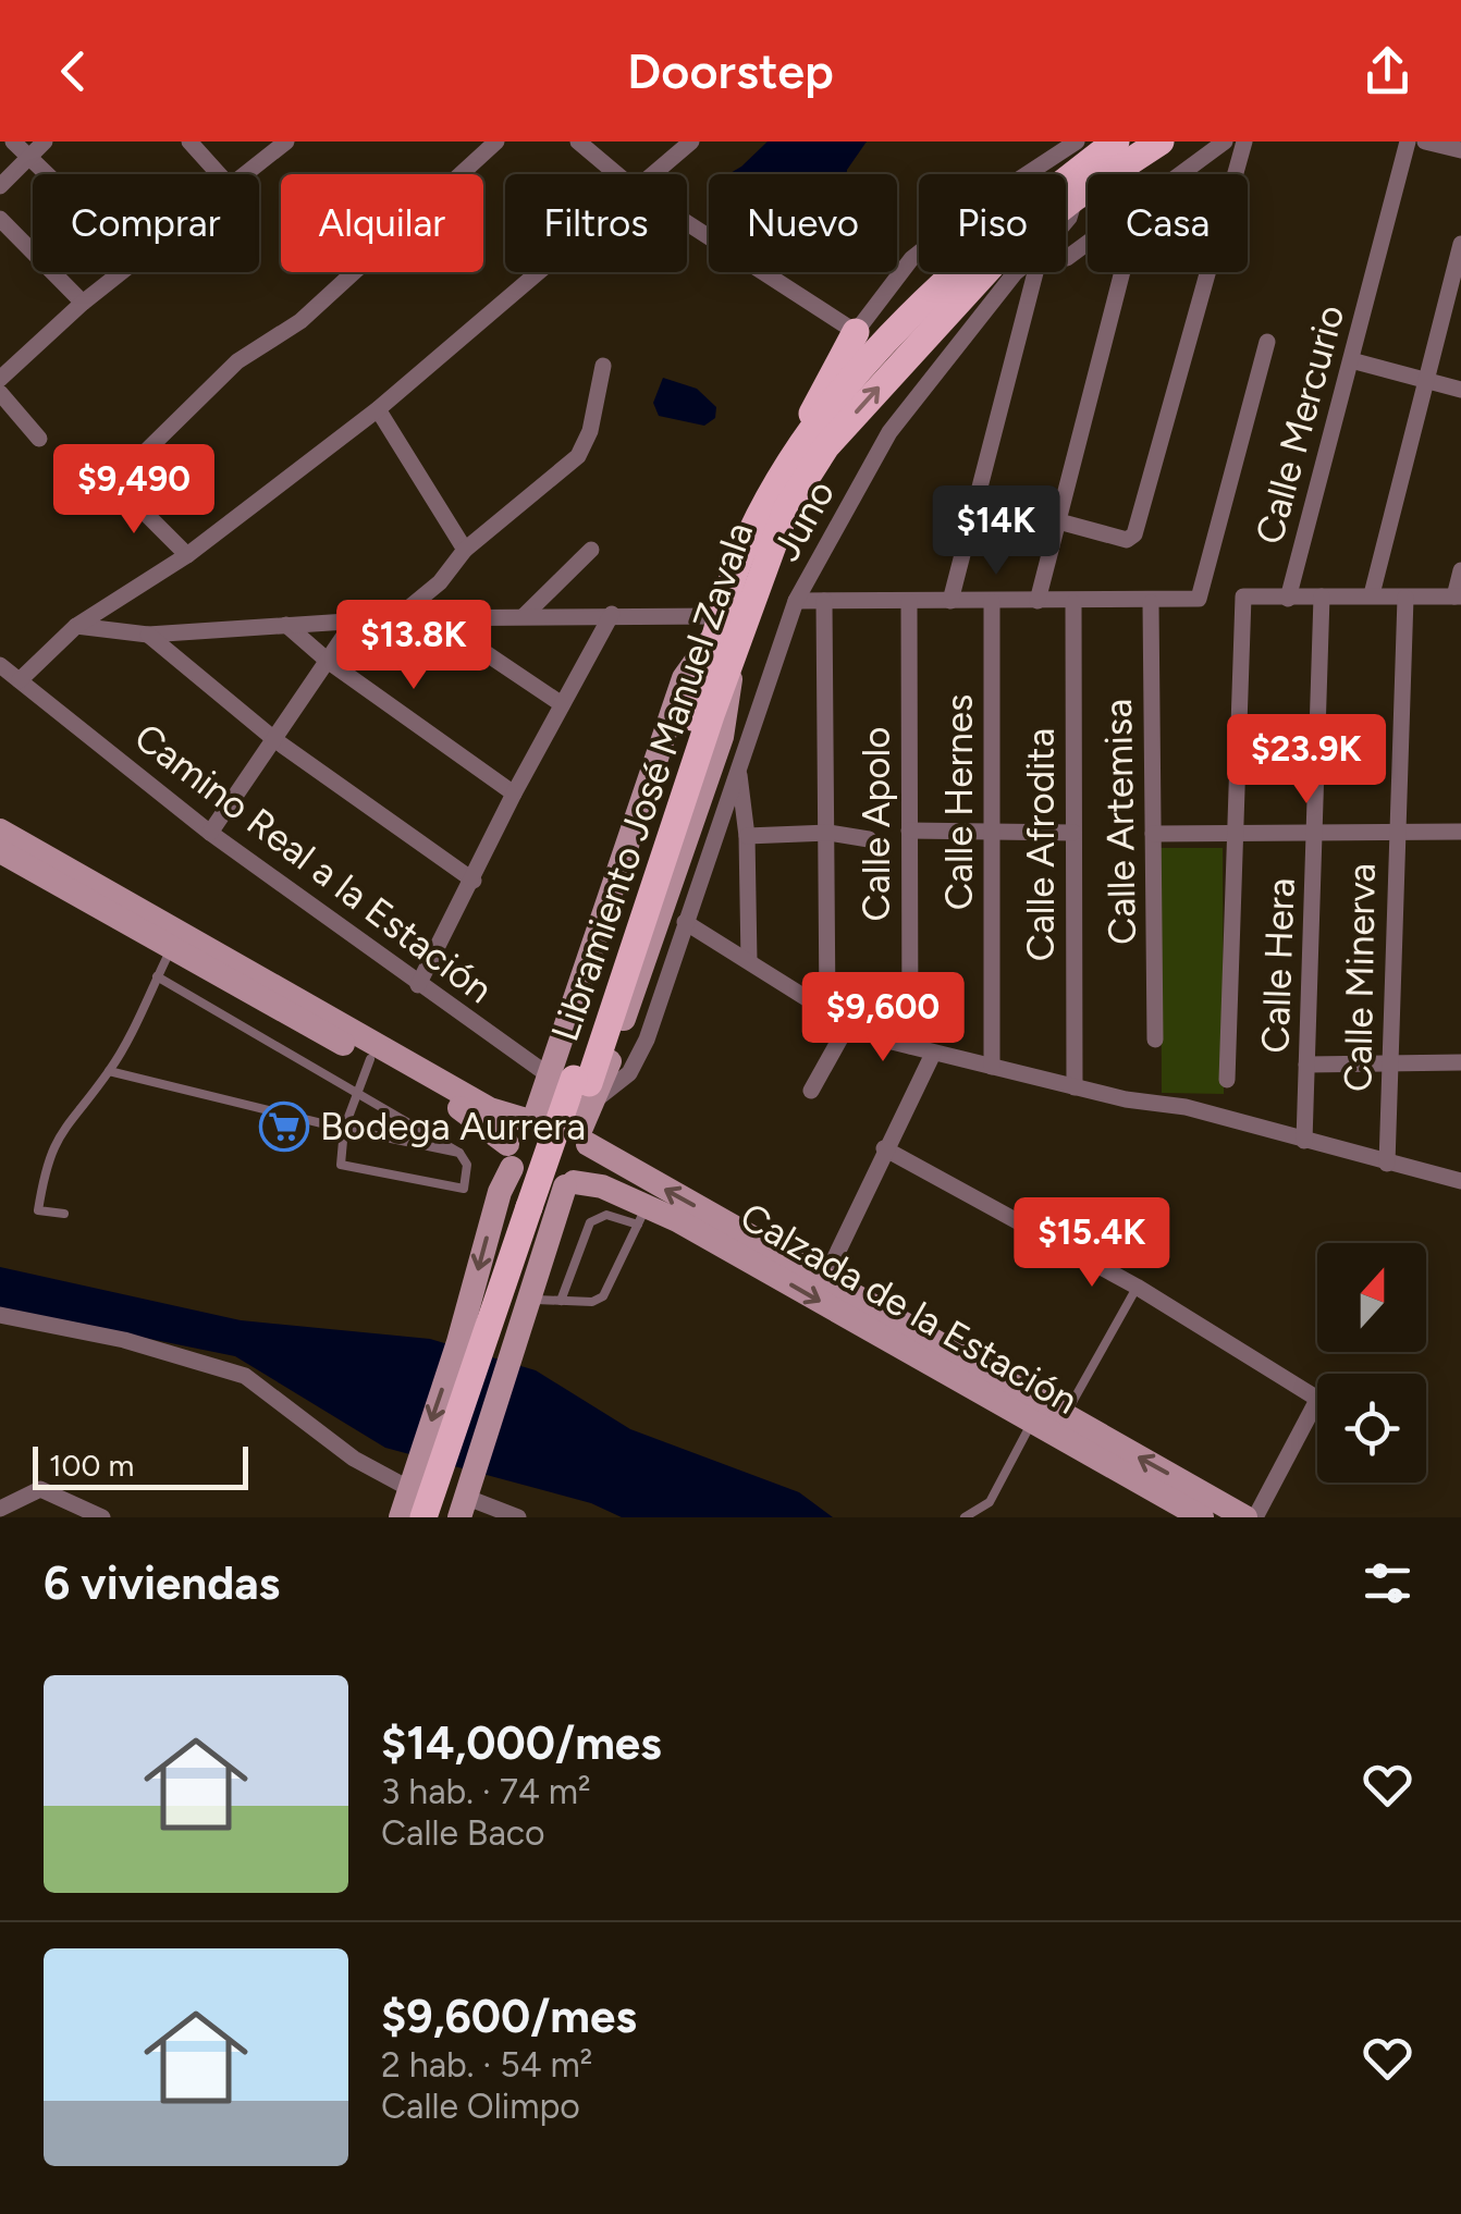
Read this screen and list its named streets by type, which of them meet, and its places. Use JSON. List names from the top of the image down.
{
  "streets": {
    "main road": ["Libramiento José Manuel Zavala", "Calzada de la Estación"],
    "street": [
      "Calle Mercurio",
      "Juno",
      "Calle Hernes",
      "Calle Artemisa",
      "Calle Apolo",
      "Calle Afrodita",
      "Camino Real a la Estación",
      "Calle Hera",
      "Calle Minerva"
    ]
  },
  "crossings": [
    ["Juno", "Libramiento José Manuel Zavala"],
    ["Juno", "Camino Real a la Estación"],
    ["Libramiento José Manuel Zavala", "Camino Real a la Estación"]
  ],
  "places": {
    "supermarket": ["Bodega Aurrera"]
  },
  "scale_bar": "100 m",
  "north": "top",
  "page": {
    "header": "Doorstep",
    "chip": [
      "Comprar",
      "Alquilar",
      "Filtros",
      "Nuevo",
      "Piso",
      "Casa"
    ],
    "price": [
      "$9,490",
      "$14K",
      "$13.8K",
      "$23.9K",
      "$9,600",
      "$15.4K"
    ],
    "scale": "100 m",
    "heading": "6 viviendas",
    "list": [
      {
        "name": "$14,000/mes",
        "note": "3 hab. · 74 m² · Calle Baco"
      },
      {
        "name": "$9,600/mes",
        "note": "2 hab. · 54 m² · Calle Olimpo"
      }
    ]
  }
}
